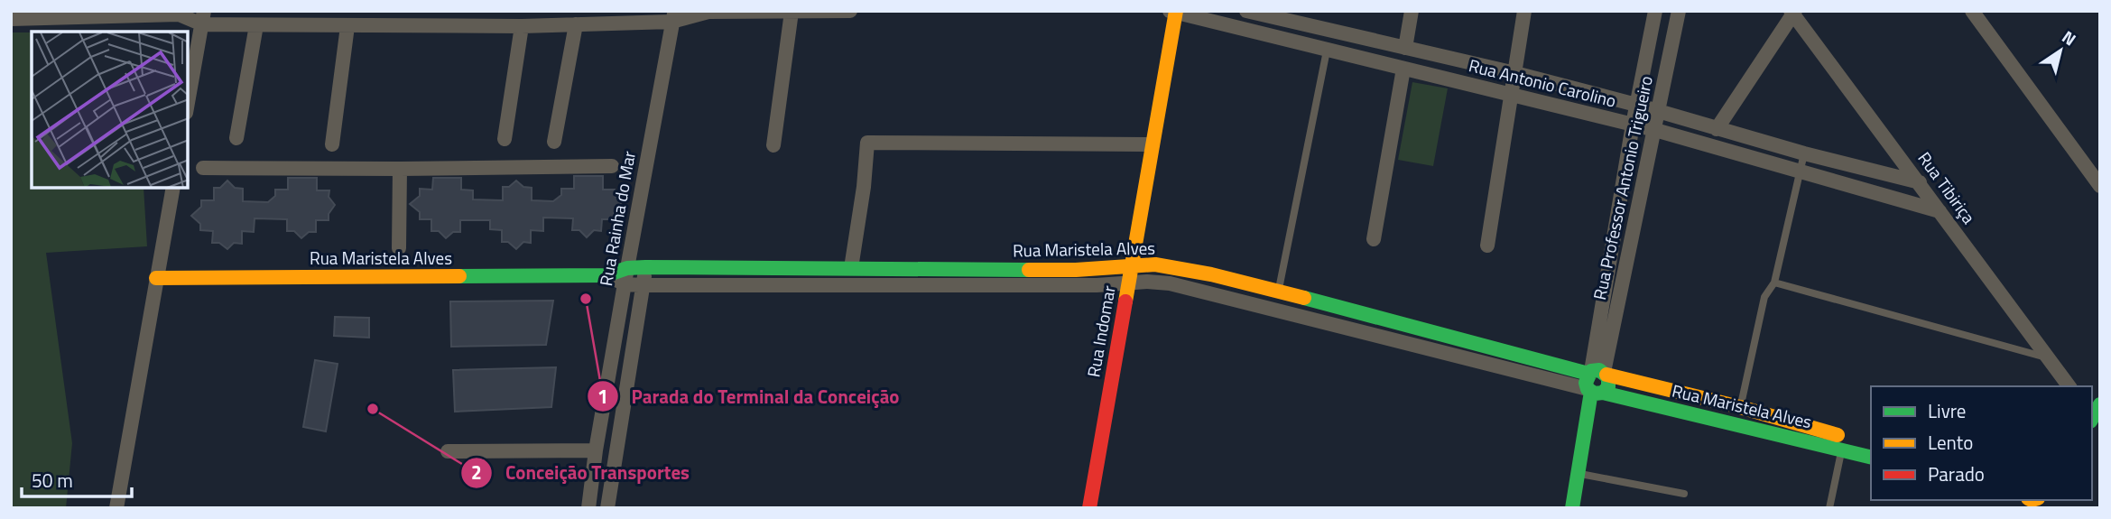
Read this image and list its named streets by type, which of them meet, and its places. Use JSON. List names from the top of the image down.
{
  "streets": {
    "street": [
      "Rua Antonio Carolino",
      "Rua Professor Antonio Trigueiro",
      "Rua Tibiriça",
      "Rua Rainha do Mar",
      "Rua Maristela Alves",
      "Rua Indomar"
    ]
  },
  "crossings": [
    ["Rua Antonio Carolino", "Rua Professor Antonio Trigueiro"],
    ["Rua Antonio Carolino", "Rua Tibiriça"],
    ["Rua Antonio Carolino", "Rua Indomar"],
    ["Rua Professor Antonio Trigueiro", "Rua Maristela Alves"],
    ["Rua Rainha do Mar", "Rua Maristela Alves"],
    ["Rua Maristela Alves", "Rua Indomar"]
  ],
  "places": ["Parada do Terminal da Conceição", "Conceição Transportes"],
  "legend": ["Livre", "Lento", "Parado"],
  "scale_bar": "50 m",
  "north": "top right"
}
